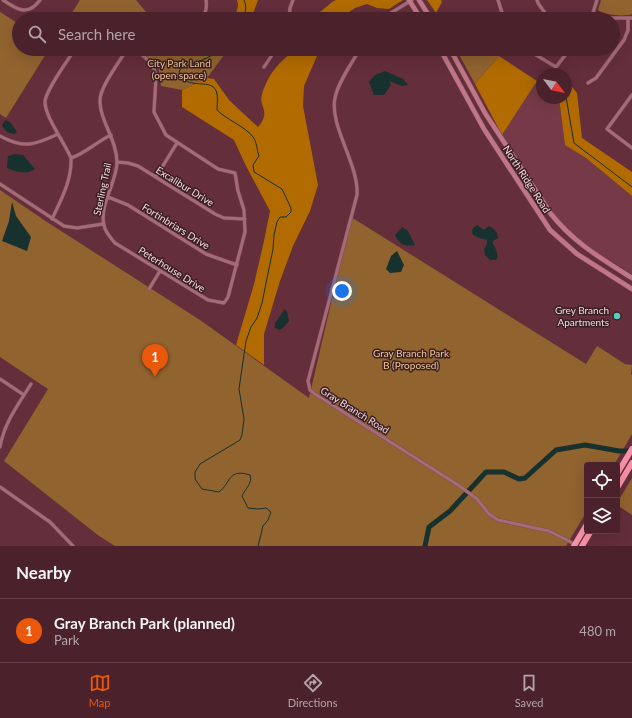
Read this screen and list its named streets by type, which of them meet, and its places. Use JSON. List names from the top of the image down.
{
  "streets": {
    "main road": ["North Ridge Road"],
    "street": [
      "Excalibur Drive",
      "Sterling Trail",
      "Fortinbriars Drive",
      "Peterhouse Drive",
      "Gray Branch Road"
    ]
  },
  "crossings": [
    ["Excalibur Drive", "Sterling Trail"],
    ["Sterling Trail", "Fortinbriars Drive"],
    ["Sterling Trail", "Peterhouse Drive"],
    ["Fortinbriars Drive", "Peterhouse Drive"]
  ],
  "parks": ["City Park Land (open space)", "Gray Branch Park B (Proposed)"],
  "places": ["Grey Branch Apartments"],
  "north": "bottom right",
  "page": {
    "search": "Search here",
    "pins": "1",
    "heading": "Nearby",
    "list": [
      {
        "mark": "1",
        "name": "Gray Branch Park (planned)",
        "note": "Park",
        "value": "480 m"
      }
    ],
    "nav": ["Map", "Directions", "Saved"]
  }
}
